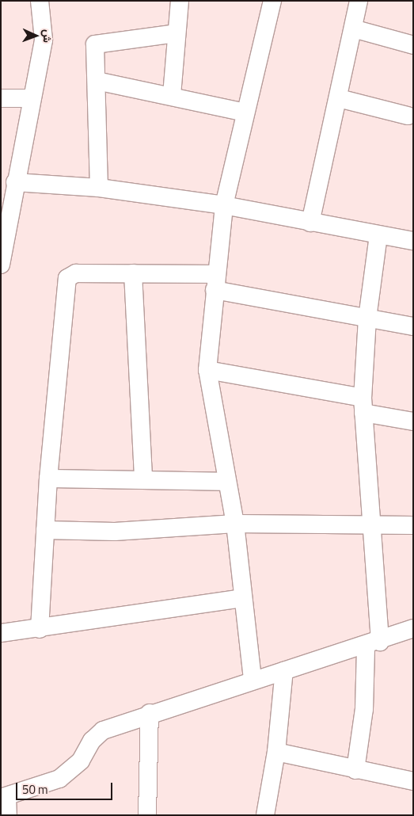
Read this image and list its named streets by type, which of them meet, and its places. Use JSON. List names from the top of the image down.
{
  "scale_bar": "50 m",
  "north": "right"
}
